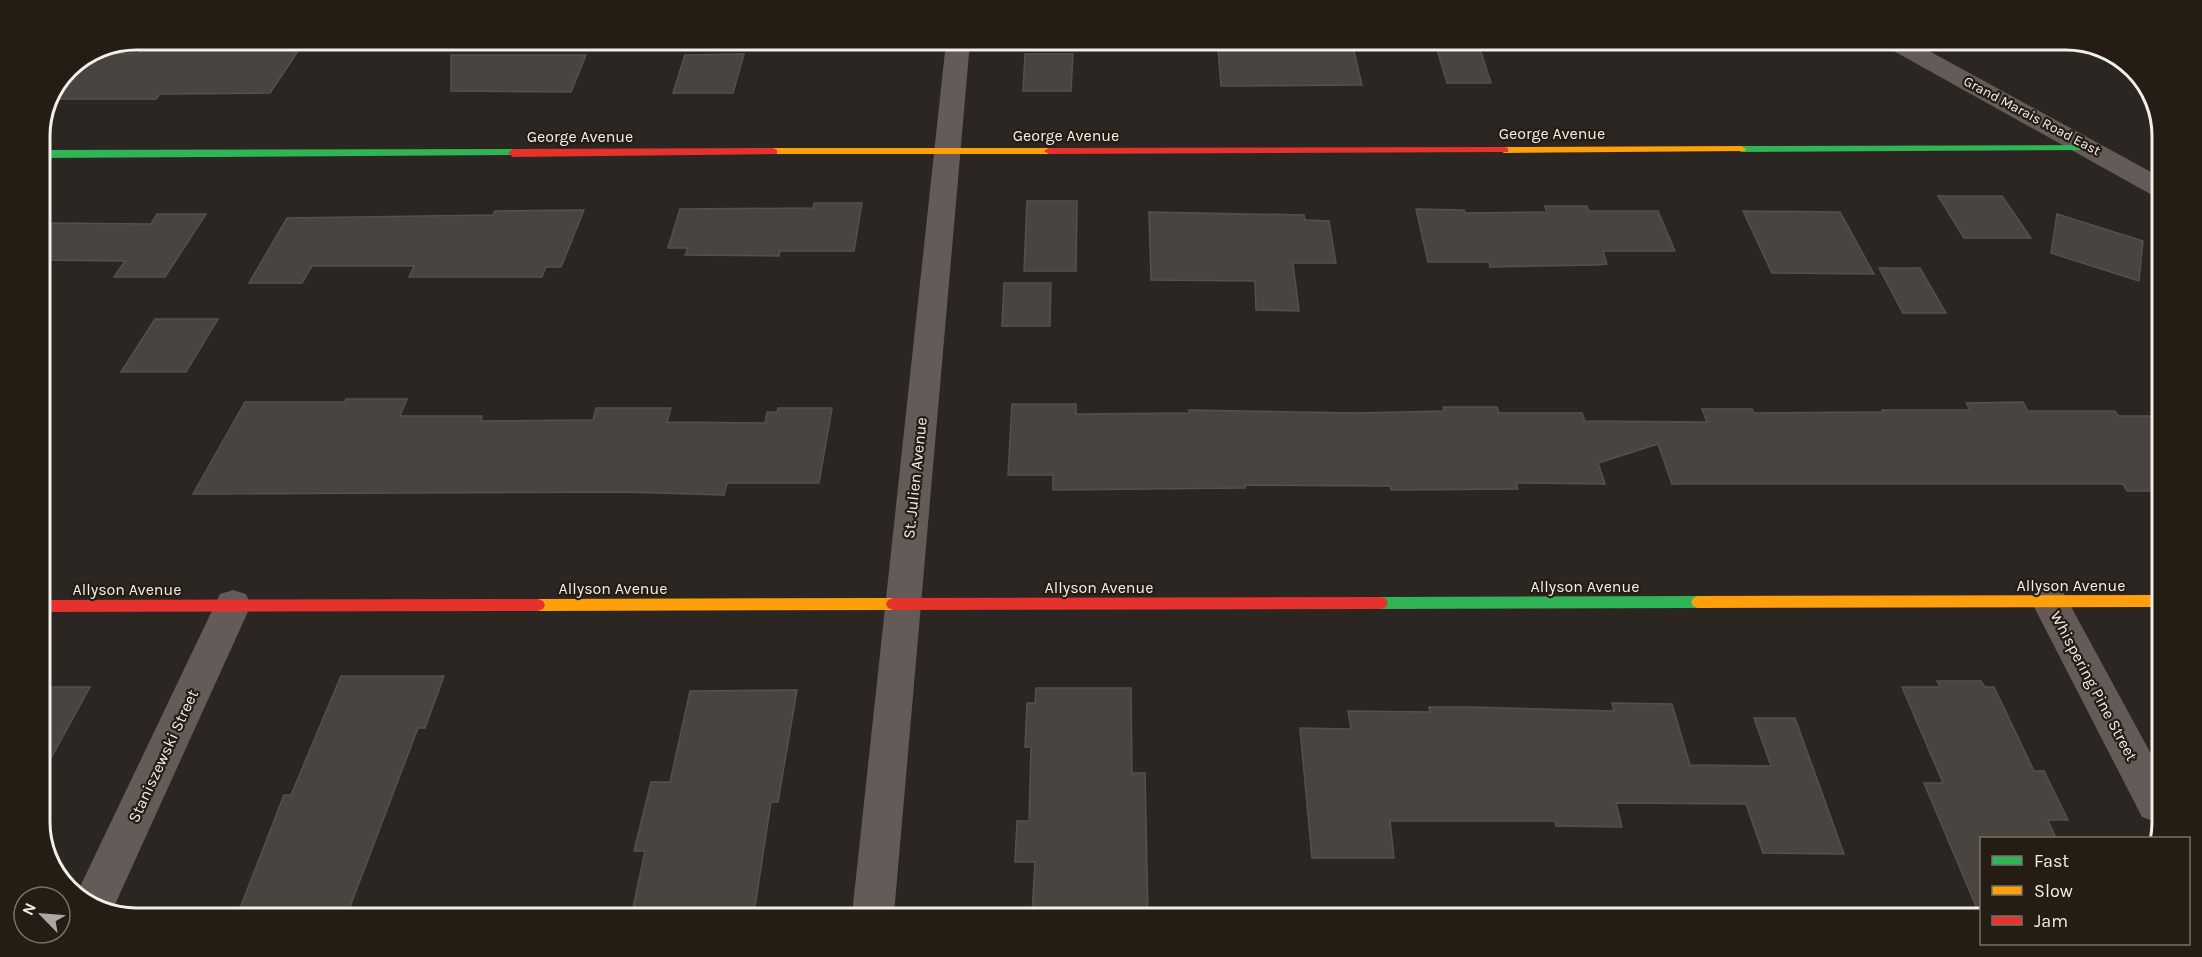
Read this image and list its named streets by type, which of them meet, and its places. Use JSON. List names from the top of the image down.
{
  "streets": {
    "street": [
      "Grand Marais Road East",
      "George Avenue",
      "St. Julien Avenue",
      "Allyson Avenue",
      "Whispering Pine Street",
      "Staniszewski Street"
    ]
  },
  "crossings": [
    ["Grand Marais Road East", "George Avenue"],
    ["George Avenue", "St. Julien Avenue"],
    ["St. Julien Avenue", "Allyson Avenue"],
    ["Allyson Avenue", "Whispering Pine Street"],
    ["Allyson Avenue", "Staniszewski Street"]
  ],
  "legend": ["Fast", "Slow", "Jam"],
  "north": "top left"
}
